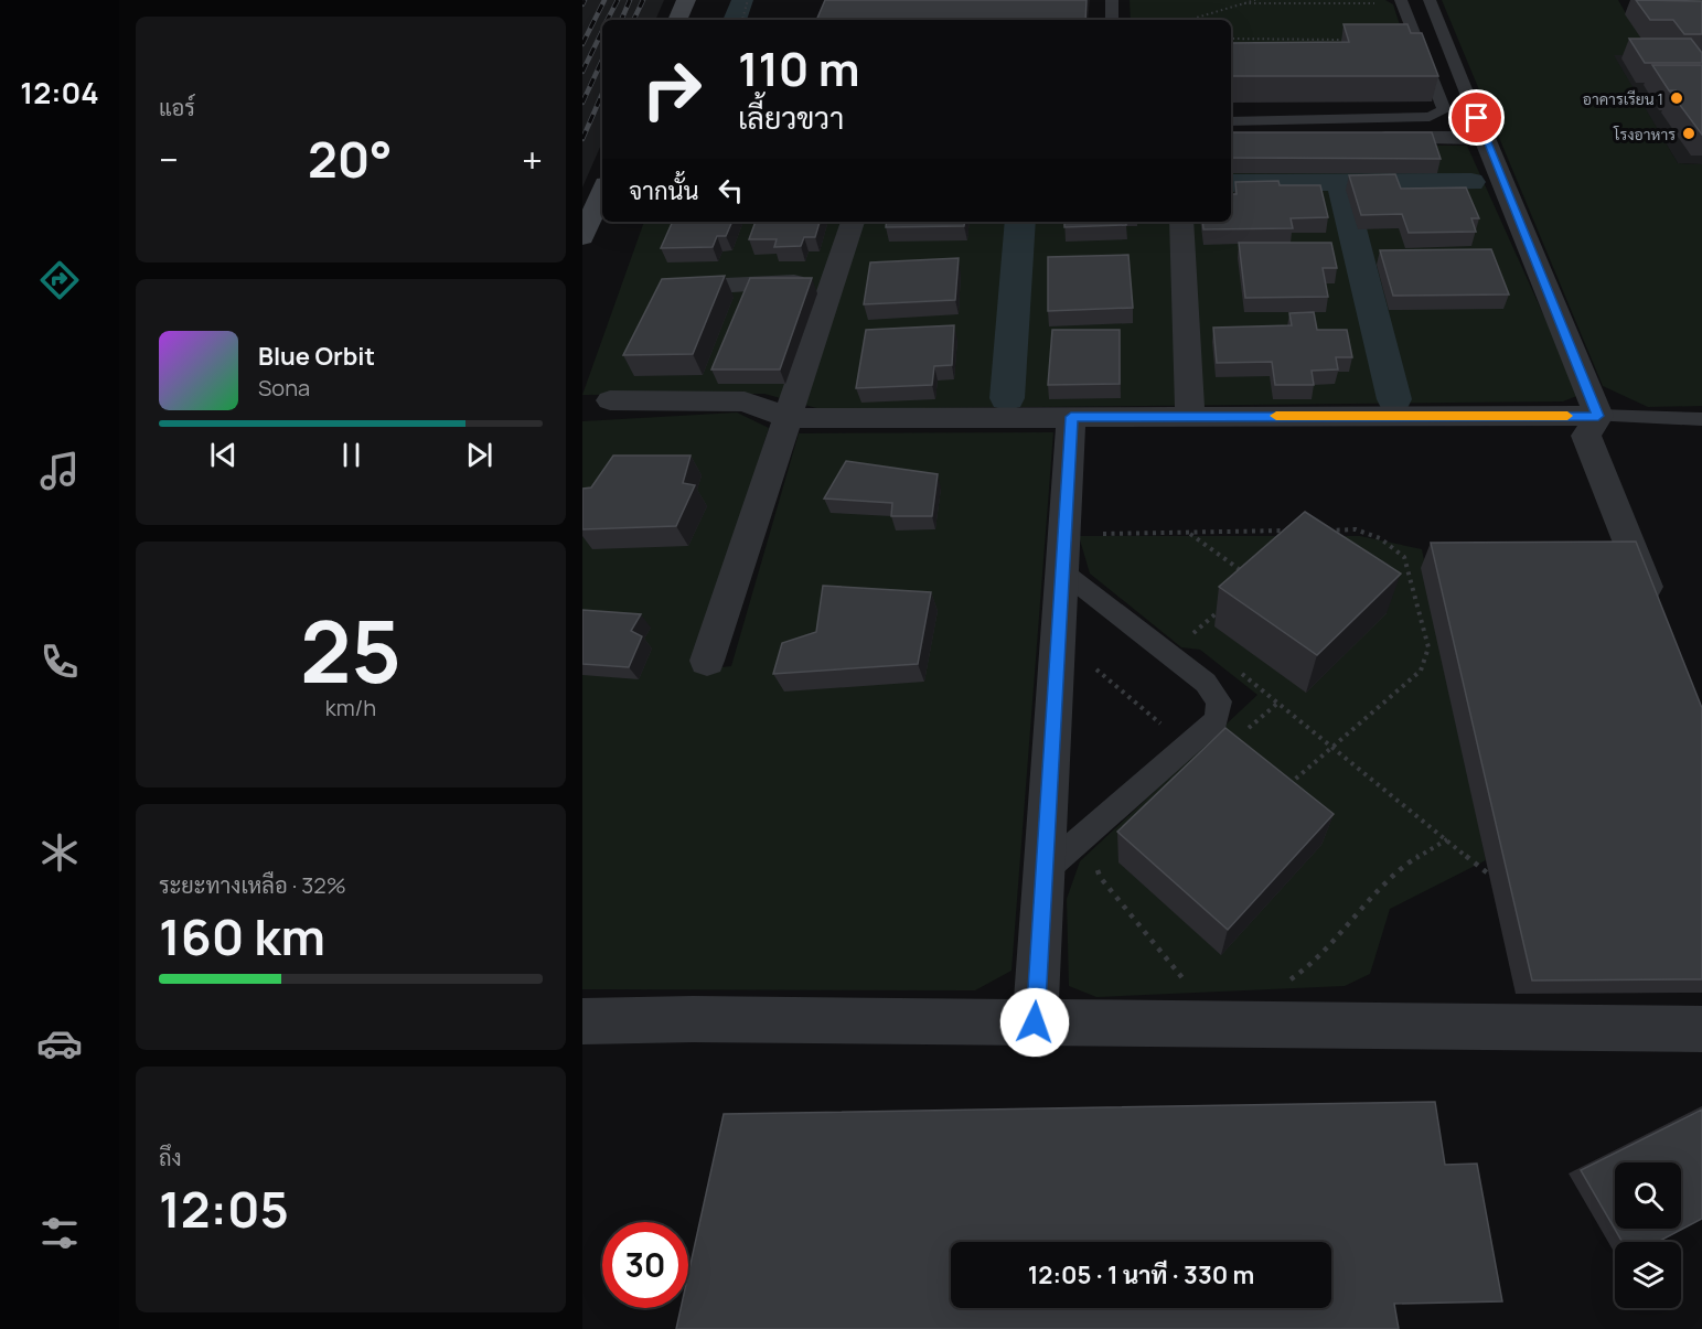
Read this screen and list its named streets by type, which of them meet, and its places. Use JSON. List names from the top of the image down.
{
  "places": ["อาคารเรียน 1", "โรงอาหาร"],
  "page": {
    "tabs": "12:04",
    "tile": [
      "แอร์",
      ["25", "km/h"],
      ["ระยะทางเหลือ · 32%", "160 km"],
      ["ถึง", "12:05"]
    ],
    "turn": ["110 m", "เลี้ยวขวา"],
    "heat": ["−", "20°", "+"],
    "then": "จากนั้น",
    "song": ["Blue Orbit", "Sona"],
    "limit": "30",
    "trip": "12:05 · 1 นาที · 330 m"
  }
}
